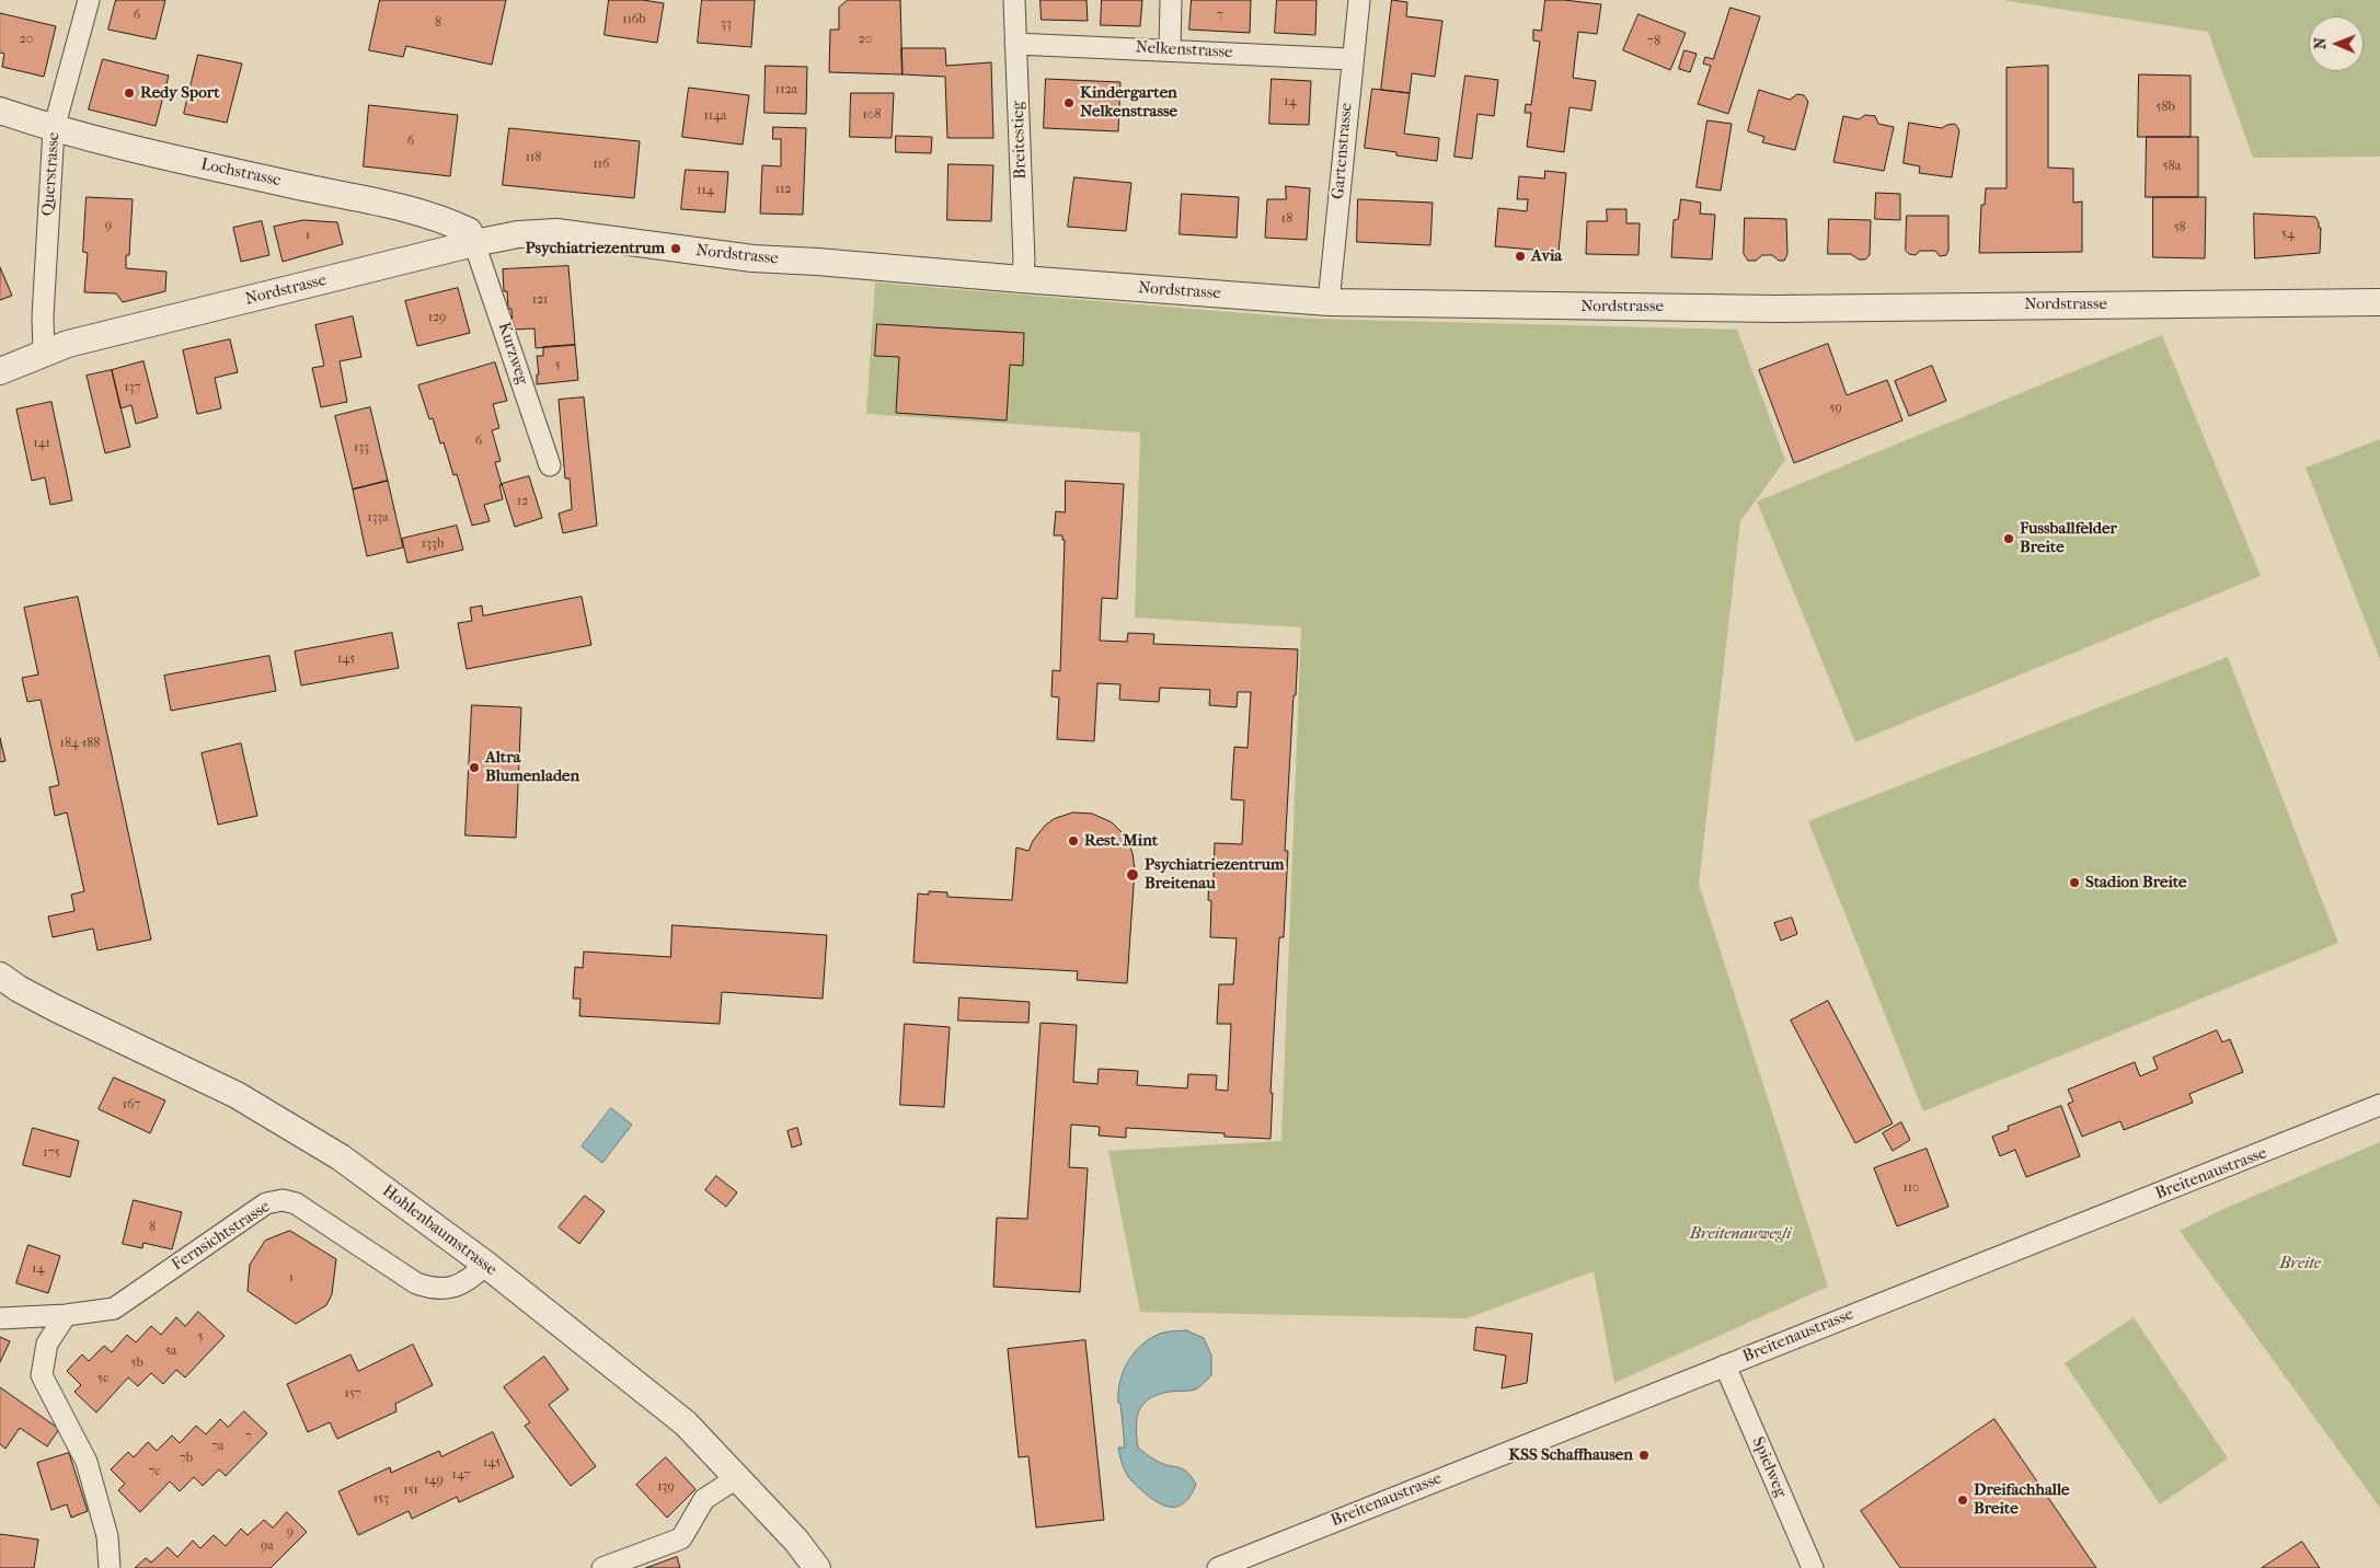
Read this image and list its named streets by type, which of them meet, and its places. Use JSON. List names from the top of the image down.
{
  "streets": {
    "street": [
      "Nelkenstrasse",
      "Breitestieg",
      "Gartenstrasse",
      "Lochstrasse",
      "Querstrasse",
      "Nordstrasse",
      "Kurzweg",
      "Breitenaustrasse",
      "Hohlenbaumstrasse",
      "Fernsichtstrasse",
      "Spielweg"
    ]
  },
  "crossings": [
    ["Nelkenstrasse", "Breitestieg"],
    ["Nelkenstrasse", "Gartenstrasse"],
    ["Breitestieg", "Nordstrasse"],
    ["Gartenstrasse", "Nordstrasse"],
    ["Lochstrasse", "Querstrasse"],
    ["Lochstrasse", "Nordstrasse"],
    ["Lochstrasse", "Kurzweg"],
    ["Querstrasse", "Nordstrasse"],
    ["Nordstrasse", "Kurzweg"],
    ["Breitenaustrasse", "Spielweg"],
    ["Hohlenbaumstrasse", "Fernsichtstrasse"]
  ],
  "parks": ["Breitenauwegli", "Breite"],
  "places": [
    "Redy Sport",
    "Kindergarten Nelkenstrasse",
    "Psychiatriezentrum",
    "Avia",
    "Fussballfelder Breite",
    "Altra Blumenladen",
    "Rest. Mint",
    "Psychiatriezentrum Breitenau",
    "Stadion Breite",
    "KSS Schaffhausen",
    "Dreifachhalle Breite"
  ],
  "house_numbers": [
    "6",
    "7",
    "116b",
    "8",
    "33",
    "20",
    "20",
    "78",
    "112a",
    "14",
    "58b",
    "108",
    "114a",
    "6",
    "118",
    "116",
    "58a",
    "112",
    "114",
    "18",
    "9",
    "58",
    "54",
    "1",
    "121",
    "129",
    "5",
    "137",
    "59",
    "6",
    "141",
    "133",
    "12",
    "133a",
    "133b",
    "145",
    "184-188",
    "167",
    "175",
    "110",
    "8",
    "14",
    "1",
    "5",
    "5a",
    "5b",
    "5c",
    "157",
    "7",
    "7a",
    "7b",
    "145",
    "7c",
    "147",
    "149",
    "139",
    "151",
    "153",
    "9",
    "9a"
  ],
  "north": "left"
}
